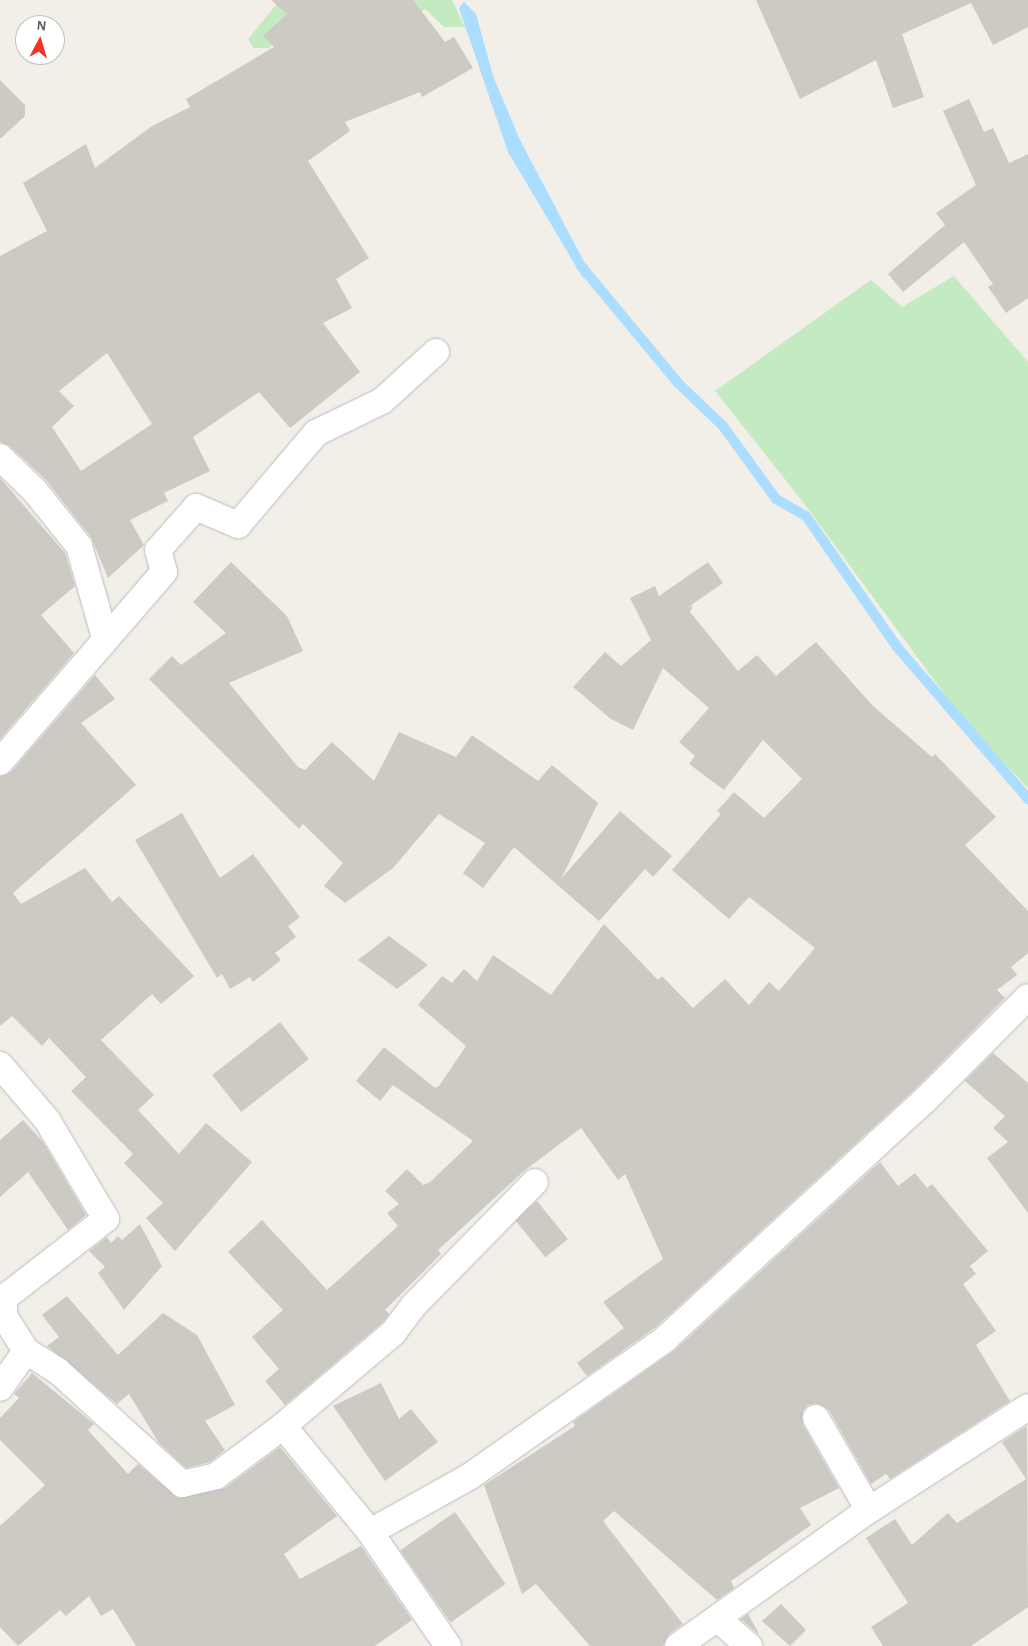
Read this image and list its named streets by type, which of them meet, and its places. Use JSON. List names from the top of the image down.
{
  "north": "top"
}
